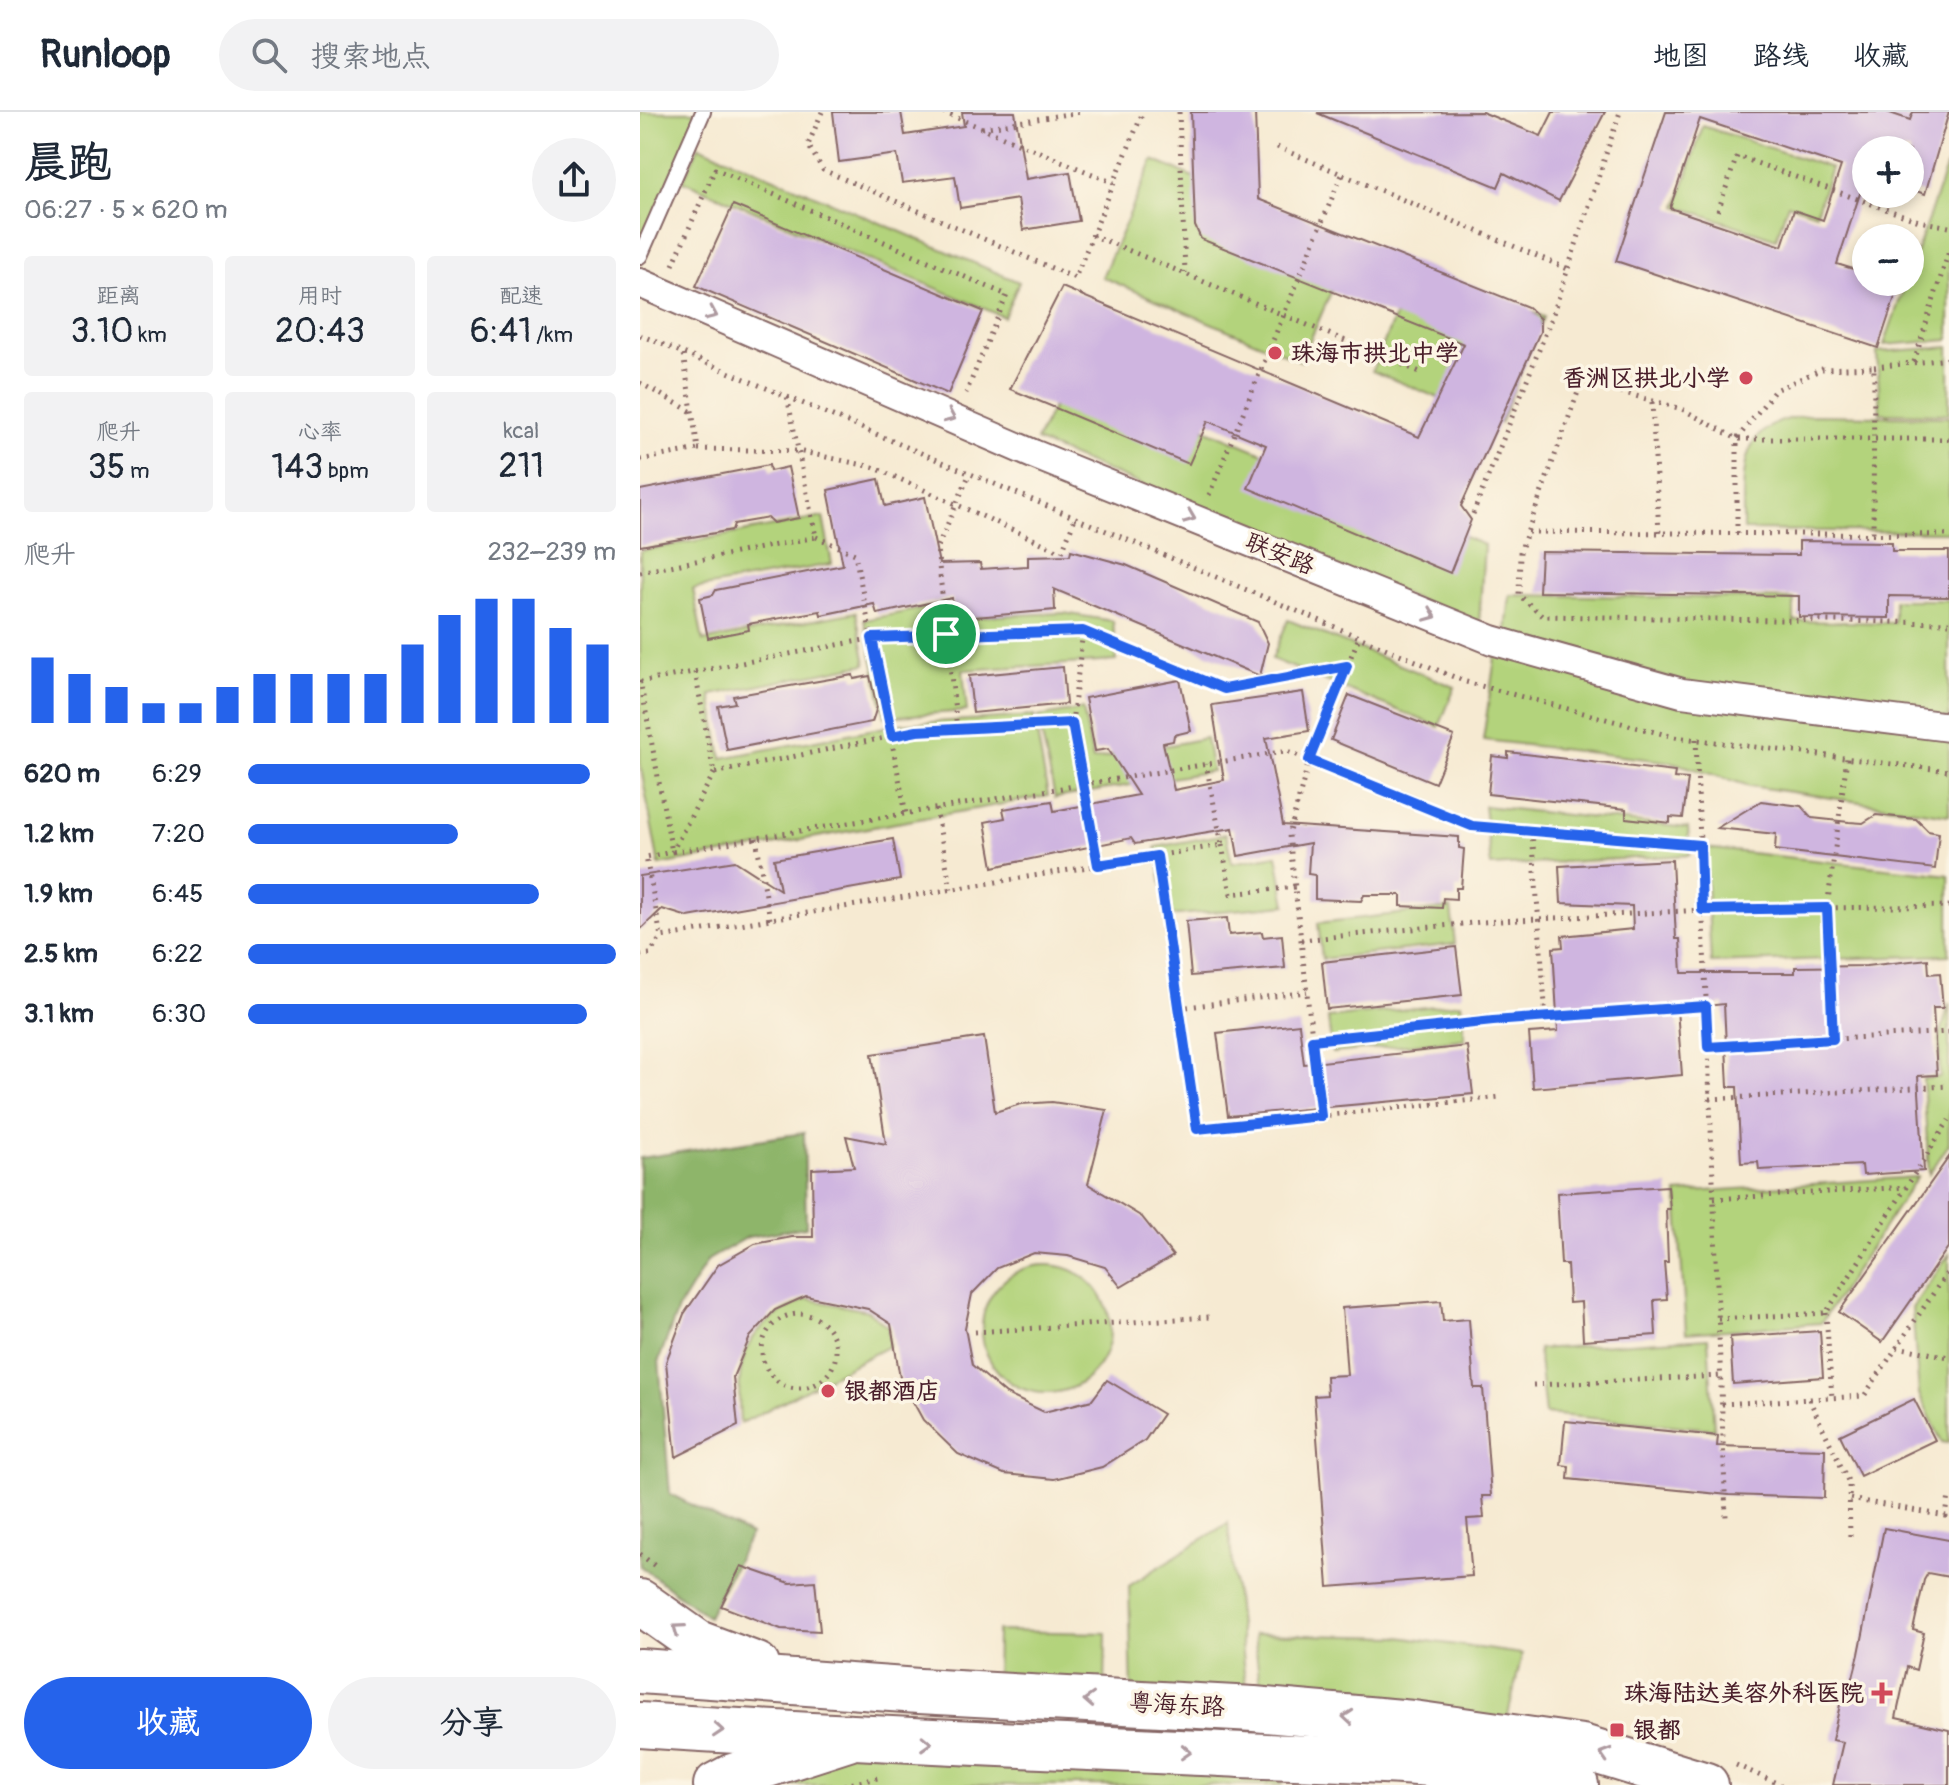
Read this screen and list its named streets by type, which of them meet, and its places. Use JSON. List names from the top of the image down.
{
  "streets": {
    "main road": ["粤海东路"],
    "street": ["联安路"]
  },
  "one_way": ["联安路"],
  "places": {
    "other": ["珠海市拱北中学", "香洲区拱北小学", "银都酒店"],
    "health": ["珠海陆达美容外科医院"],
    "transit": ["银都"]
  },
  "page": {
    "header": "Runloop",
    "search": "搜索地点",
    "nav": ["地图", "路线", "收藏"],
    "heading": ["晨跑", "06:27 · 5 × 620 m"],
    "map_buttons": ["+", "−"],
    "stats": [
      ["距离", "3.10 km"],
      ["用时", "20:43"],
      ["配速", "6:41 /km"],
      ["爬升", "35 m"],
      ["心率", "143 bpm"],
      ["kcal", "211"]
    ],
    "chart": ["爬升", "232–239 m"],
    "list": [
      {
        "name": "620 m",
        "note": "6:29"
      },
      {
        "name": "1.2 km",
        "note": "7:20"
      },
      {
        "name": "1.9 km",
        "note": "6:45"
      },
      {
        "name": "2.5 km",
        "note": "6:22"
      },
      {
        "name": "3.1 km",
        "note": "6:30"
      }
    ],
    "buttons": ["收藏", "分享"]
  }
}
